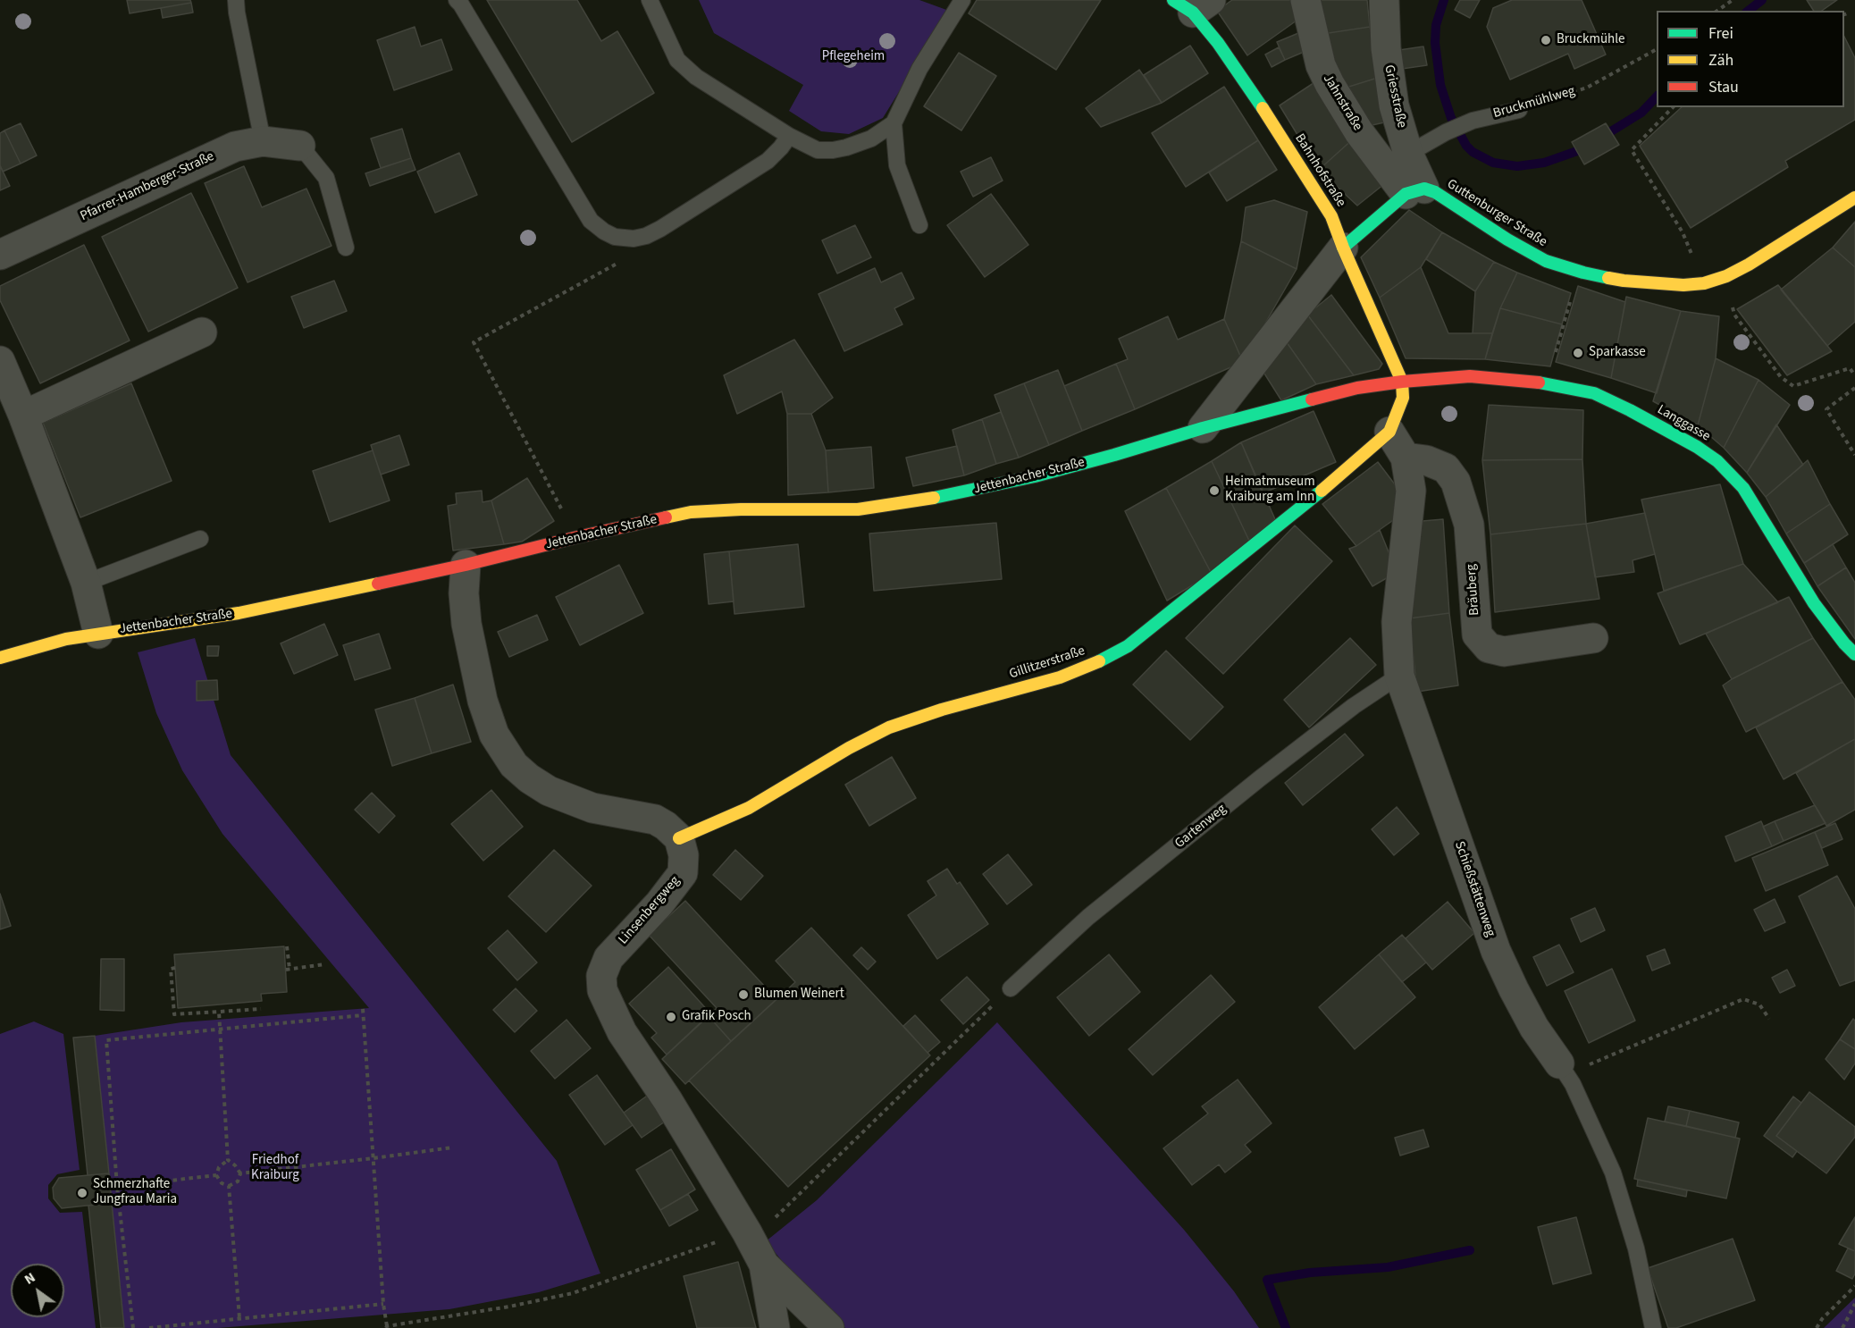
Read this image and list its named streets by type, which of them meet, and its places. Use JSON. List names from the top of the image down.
{
  "streets": {
    "street": [
      "Griesstraße",
      "Jahnstraße",
      "Bahnhofstraße",
      "Pfarrer-Hamberger-Straße",
      "Guttenburger Straße",
      "Langgasse",
      "Jettenbacher Straße",
      "Bräuberg",
      "Gillitzerstraße",
      "Schießstättenweg",
      "Linsenbergweg"
    ],
    "lane": ["Bruckmühlweg", "Gartenweg"]
  },
  "crossings": [
    ["Griesstraße", "Jahnstraße"],
    ["Griesstraße", "Bruckmühlweg"],
    ["Griesstraße", "Guttenburger Straße"],
    ["Jahnstraße", "Guttenburger Straße"],
    ["Bahnhofstraße", "Langgasse"],
    ["Bahnhofstraße", "Jettenbacher Straße"],
    ["Bahnhofstraße", "Gillitzerstraße"],
    ["Langgasse", "Jettenbacher Straße"],
    ["Langgasse", "Gillitzerstraße"],
    ["Jettenbacher Straße", "Gillitzerstraße"],
    ["Bräuberg", "Schießstättenweg"],
    ["Gillitzerstraße", "Schießstättenweg"],
    ["Gillitzerstraße", "Linsenbergweg"],
    ["Gartenweg", "Schießstättenweg"]
  ],
  "parks": ["Pflegeheim", "Friedhof Kraiburg"],
  "places": [
    "Bruckmühle",
    "Sparkasse",
    "Heimatmuseum Kraiburg am Inn",
    "Blumen Weinert",
    "Grafik Posch",
    "Schmerzhafte Jungfrau Maria"
  ],
  "legend": ["Frei", "Zäh", "Stau"],
  "north": "top left"
}
